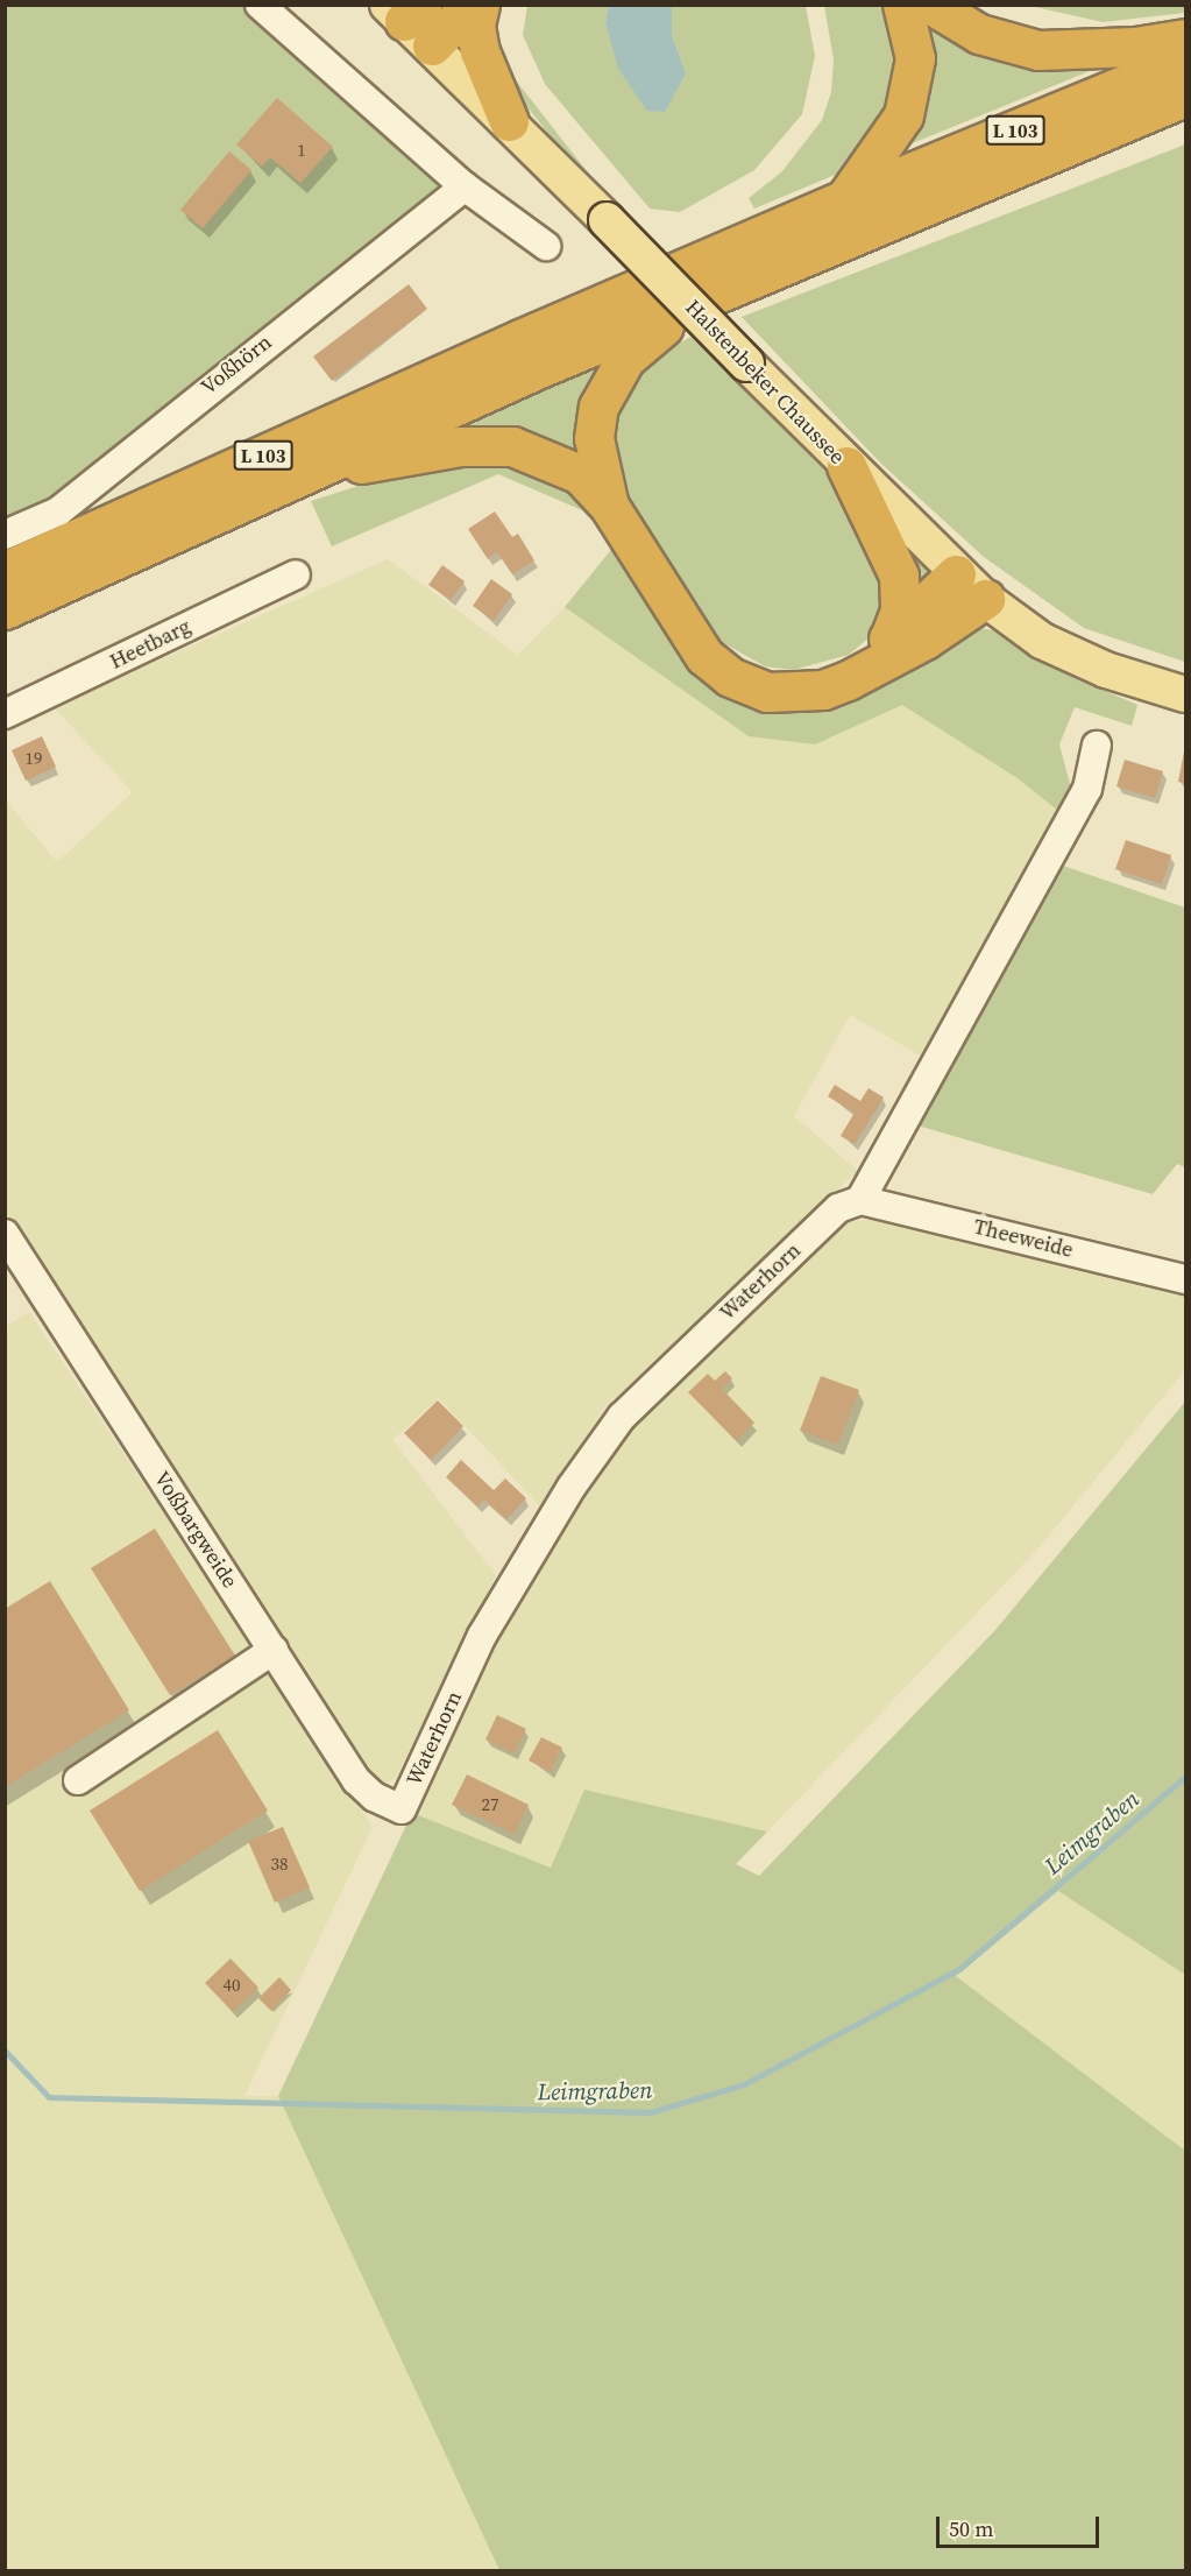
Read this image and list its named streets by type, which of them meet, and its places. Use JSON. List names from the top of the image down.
{
  "streets": {
    "highway": ["L 103"],
    "main road": ["Halstenbeker Chaussee"],
    "street": [
      "Voßhörn",
      "Heetbarg",
      "Theeweide",
      "Waterhorn",
      "Voßbargweide"
    ]
  },
  "crossings": [
    ["L 103", "Halstenbeker Chaussee"],
    ["Theeweide", "Waterhorn"],
    ["Waterhorn", "Voßbargweide"]
  ],
  "water": ["Leimgraben"],
  "house_numbers": [
    "1",
    "19",
    "27",
    "38",
    "40"
  ],
  "scale_bar": "50 m"
}
